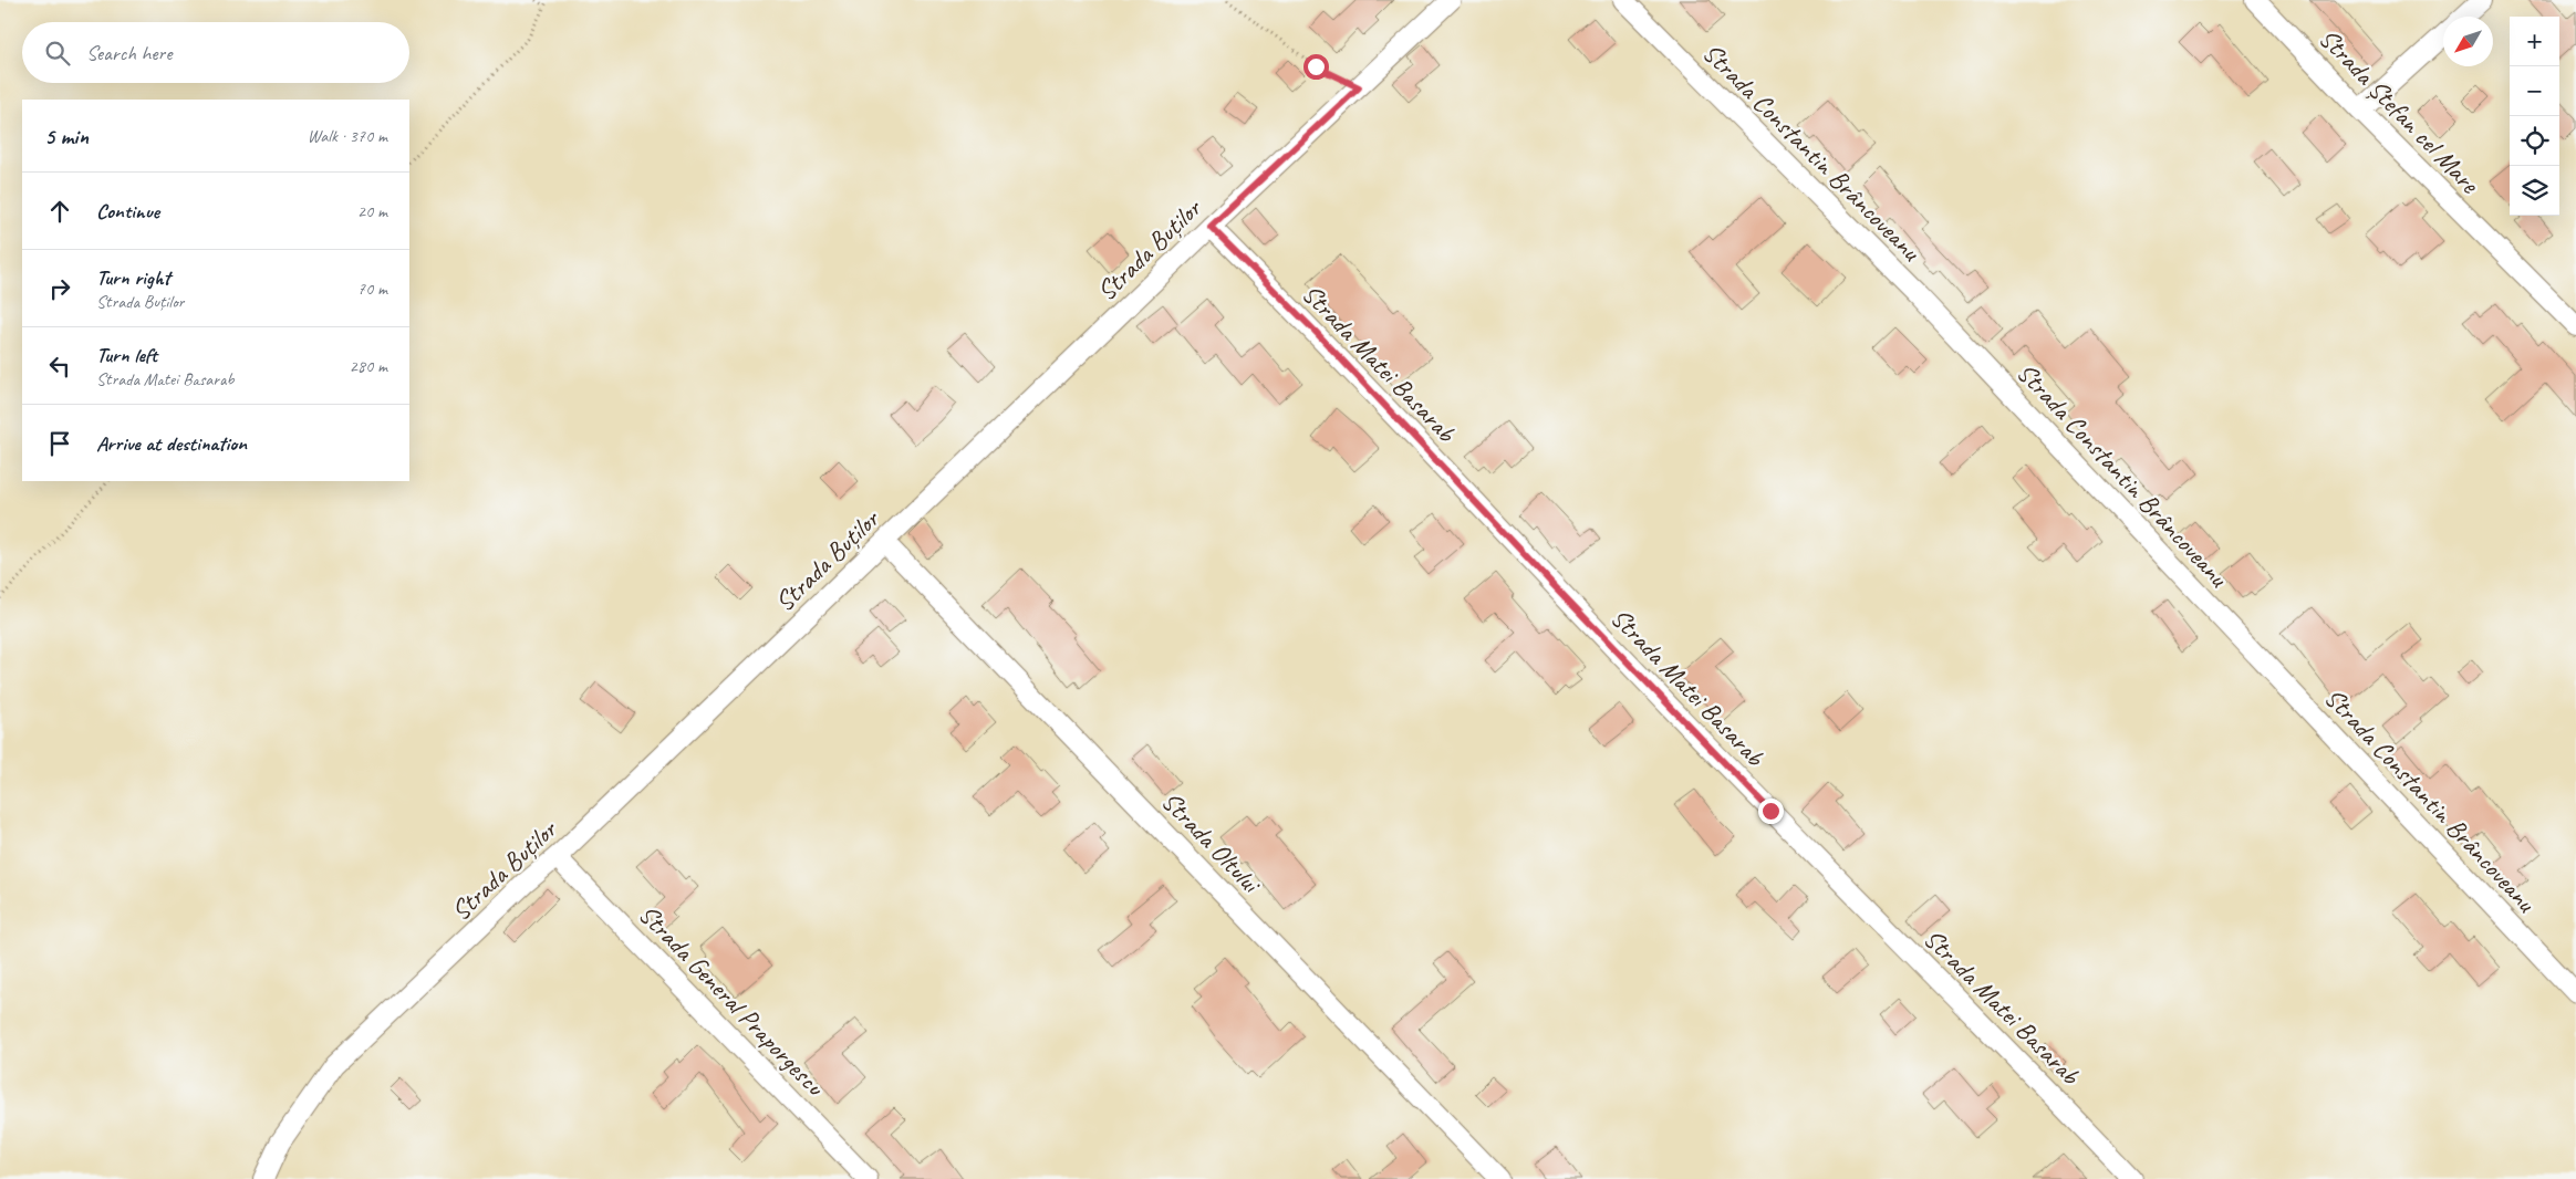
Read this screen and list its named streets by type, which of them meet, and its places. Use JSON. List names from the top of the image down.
{
  "streets": {
    "street": [
      "Strada Ștefan cel Mare",
      "Strada Constantin Brâncoveanu",
      "Strada Buților",
      "Strada Matei Basarab",
      "Strada Oltului",
      "Strada General Praporgescu"
    ]
  },
  "crossings": [
    ["Strada Buților", "Strada Matei Basarab"],
    ["Strada Buților", "Strada Oltului"],
    ["Strada Buților", "Strada General Praporgescu"]
  ],
  "north": "bottom left",
  "page": {
    "map_buttons": ["+", "−"],
    "search": "Search here",
    "heading": ["5 min", "Walk · 370 m"],
    "list": [
      ["Continue", "20 m"],
      ["Turn right", "Strada Buților", "70 m"],
      ["Turn left", "Strada Matei Basarab", "280 m"],
      "Arrive at destination"
    ]
  }
}
